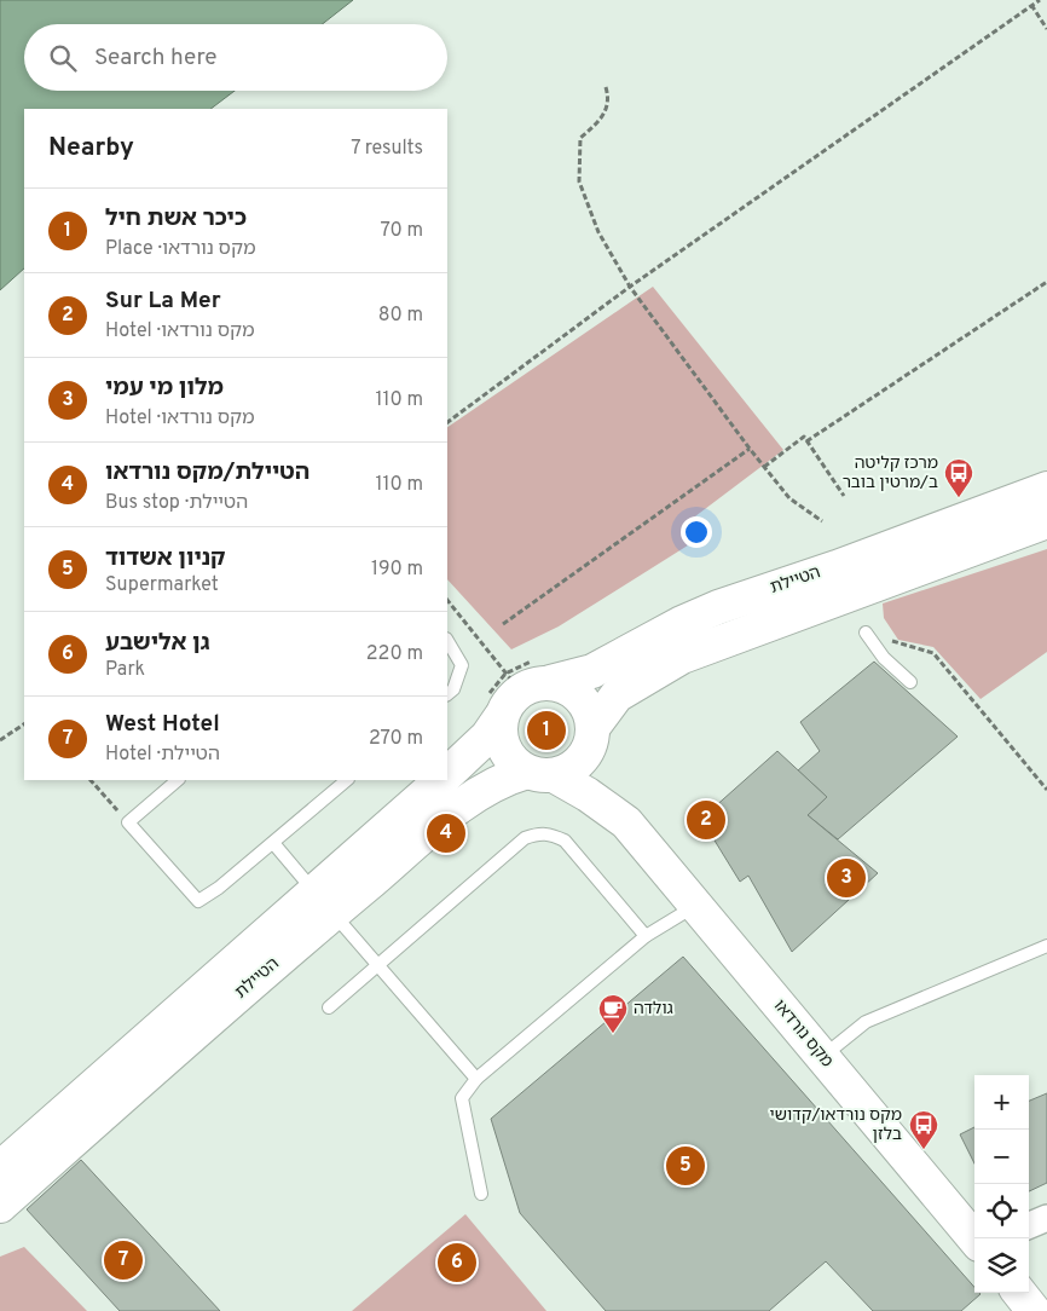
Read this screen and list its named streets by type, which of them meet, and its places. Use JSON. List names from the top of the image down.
{
  "streets": {
    "main road": ["הטיילת", "מקס נורדאו"]
  },
  "crossings": [
    ["הטיילת", "מקס נורדאו"]
  ],
  "places": {
    "bus stop": ["מרכז קליטה ב/מרטין בובר", "מקס נורדאו/קדושי בלזן"],
    "cafe": ["גולדה"]
  },
  "page": {
    "search": "Search here",
    "heading": ["Nearby", "7 results"],
    "list": [
      {
        "mark": "1",
        "name": "כיכר אשת חיל",
        "note": "Place · מקס נורדאו",
        "value": "70 m"
      },
      {
        "mark": "2",
        "name": "Sur La Mer",
        "note": "Hotel · מקס נורדאו",
        "value": "80 m"
      },
      {
        "mark": "3",
        "name": "מלון מי עמי",
        "note": "Hotel · מקס נורדאו",
        "value": "110 m"
      },
      {
        "mark": "4",
        "name": "הטיילת/מקס נורדאו",
        "note": "Bus stop · הטיילת",
        "value": "110 m"
      },
      {
        "mark": "5",
        "name": "קניון אשדוד",
        "note": "Supermarket",
        "value": "190 m"
      },
      {
        "mark": "6",
        "name": "גן אלישבע",
        "note": "Park",
        "value": "220 m"
      },
      {
        "mark": "7",
        "name": "West Hotel",
        "note": "Hotel · הטיילת",
        "value": "270 m"
      }
    ],
    "pins": [
      "1",
      "2",
      "4",
      "3",
      "5",
      "7",
      "6"
    ],
    "map_buttons": ["+", "−"]
  }
}
